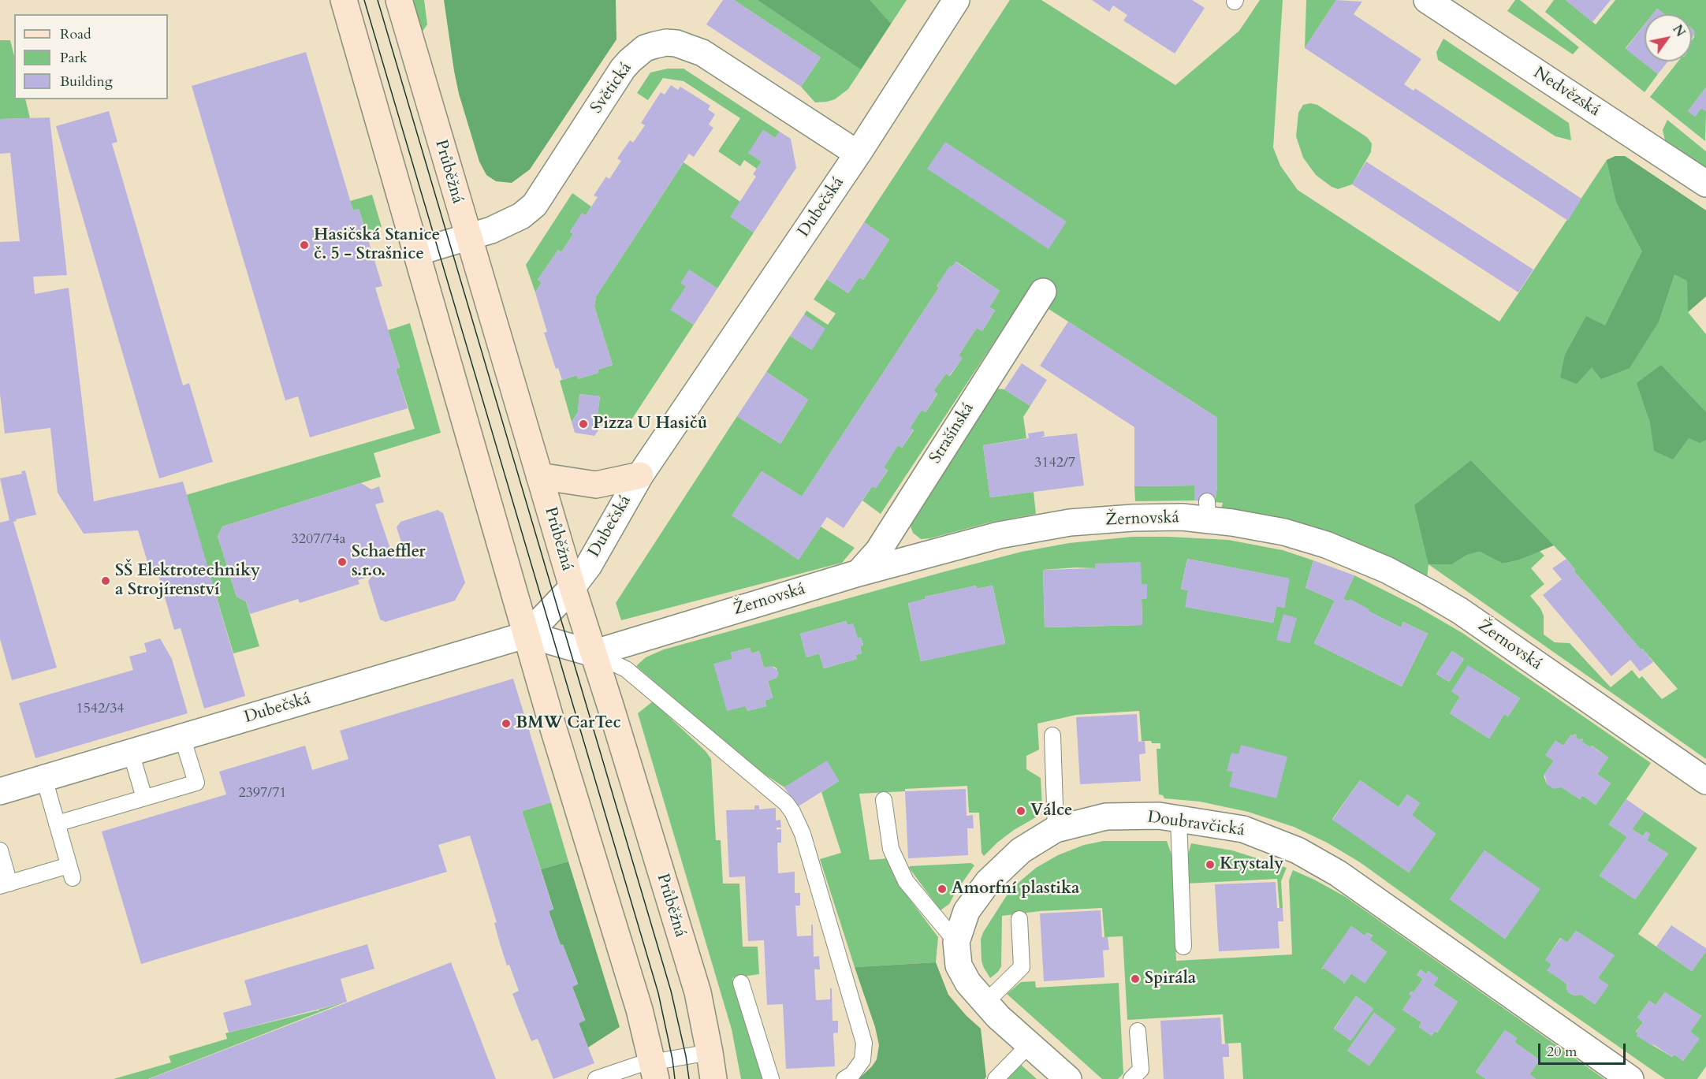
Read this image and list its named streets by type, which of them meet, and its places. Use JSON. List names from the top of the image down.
{
  "streets": {
    "main road": ["Průběžná"],
    "street": [
      "Světická",
      "Nedvězská",
      "Dubečská",
      "Strašínská",
      "Žernovská",
      "Doubravčická"
    ]
  },
  "crossings": [
    ["Světická", "Průběžná"],
    ["Světická", "Dubečská"],
    ["Průběžná", "Dubečská"],
    ["Průběžná", "Žernovská"],
    ["Strašínská", "Žernovská"]
  ],
  "places": [
    "Hasičská Stanice č. 5 - Strašnice",
    "Pizza U Hasičů",
    "Schaeffler s.r.o.",
    "SŠ Elektrotechniky a Strojírenství",
    "BMW CarTec",
    "Válce",
    "Krystaly",
    "Amorfní plastika",
    "Spirála"
  ],
  "house_numbers": [
    "3142/7",
    "3207/74a",
    "1542/34",
    "2397/71"
  ],
  "legend": ["Road", "Park", "Building"],
  "scale_bar": "20 m",
  "north": "top right"
}
